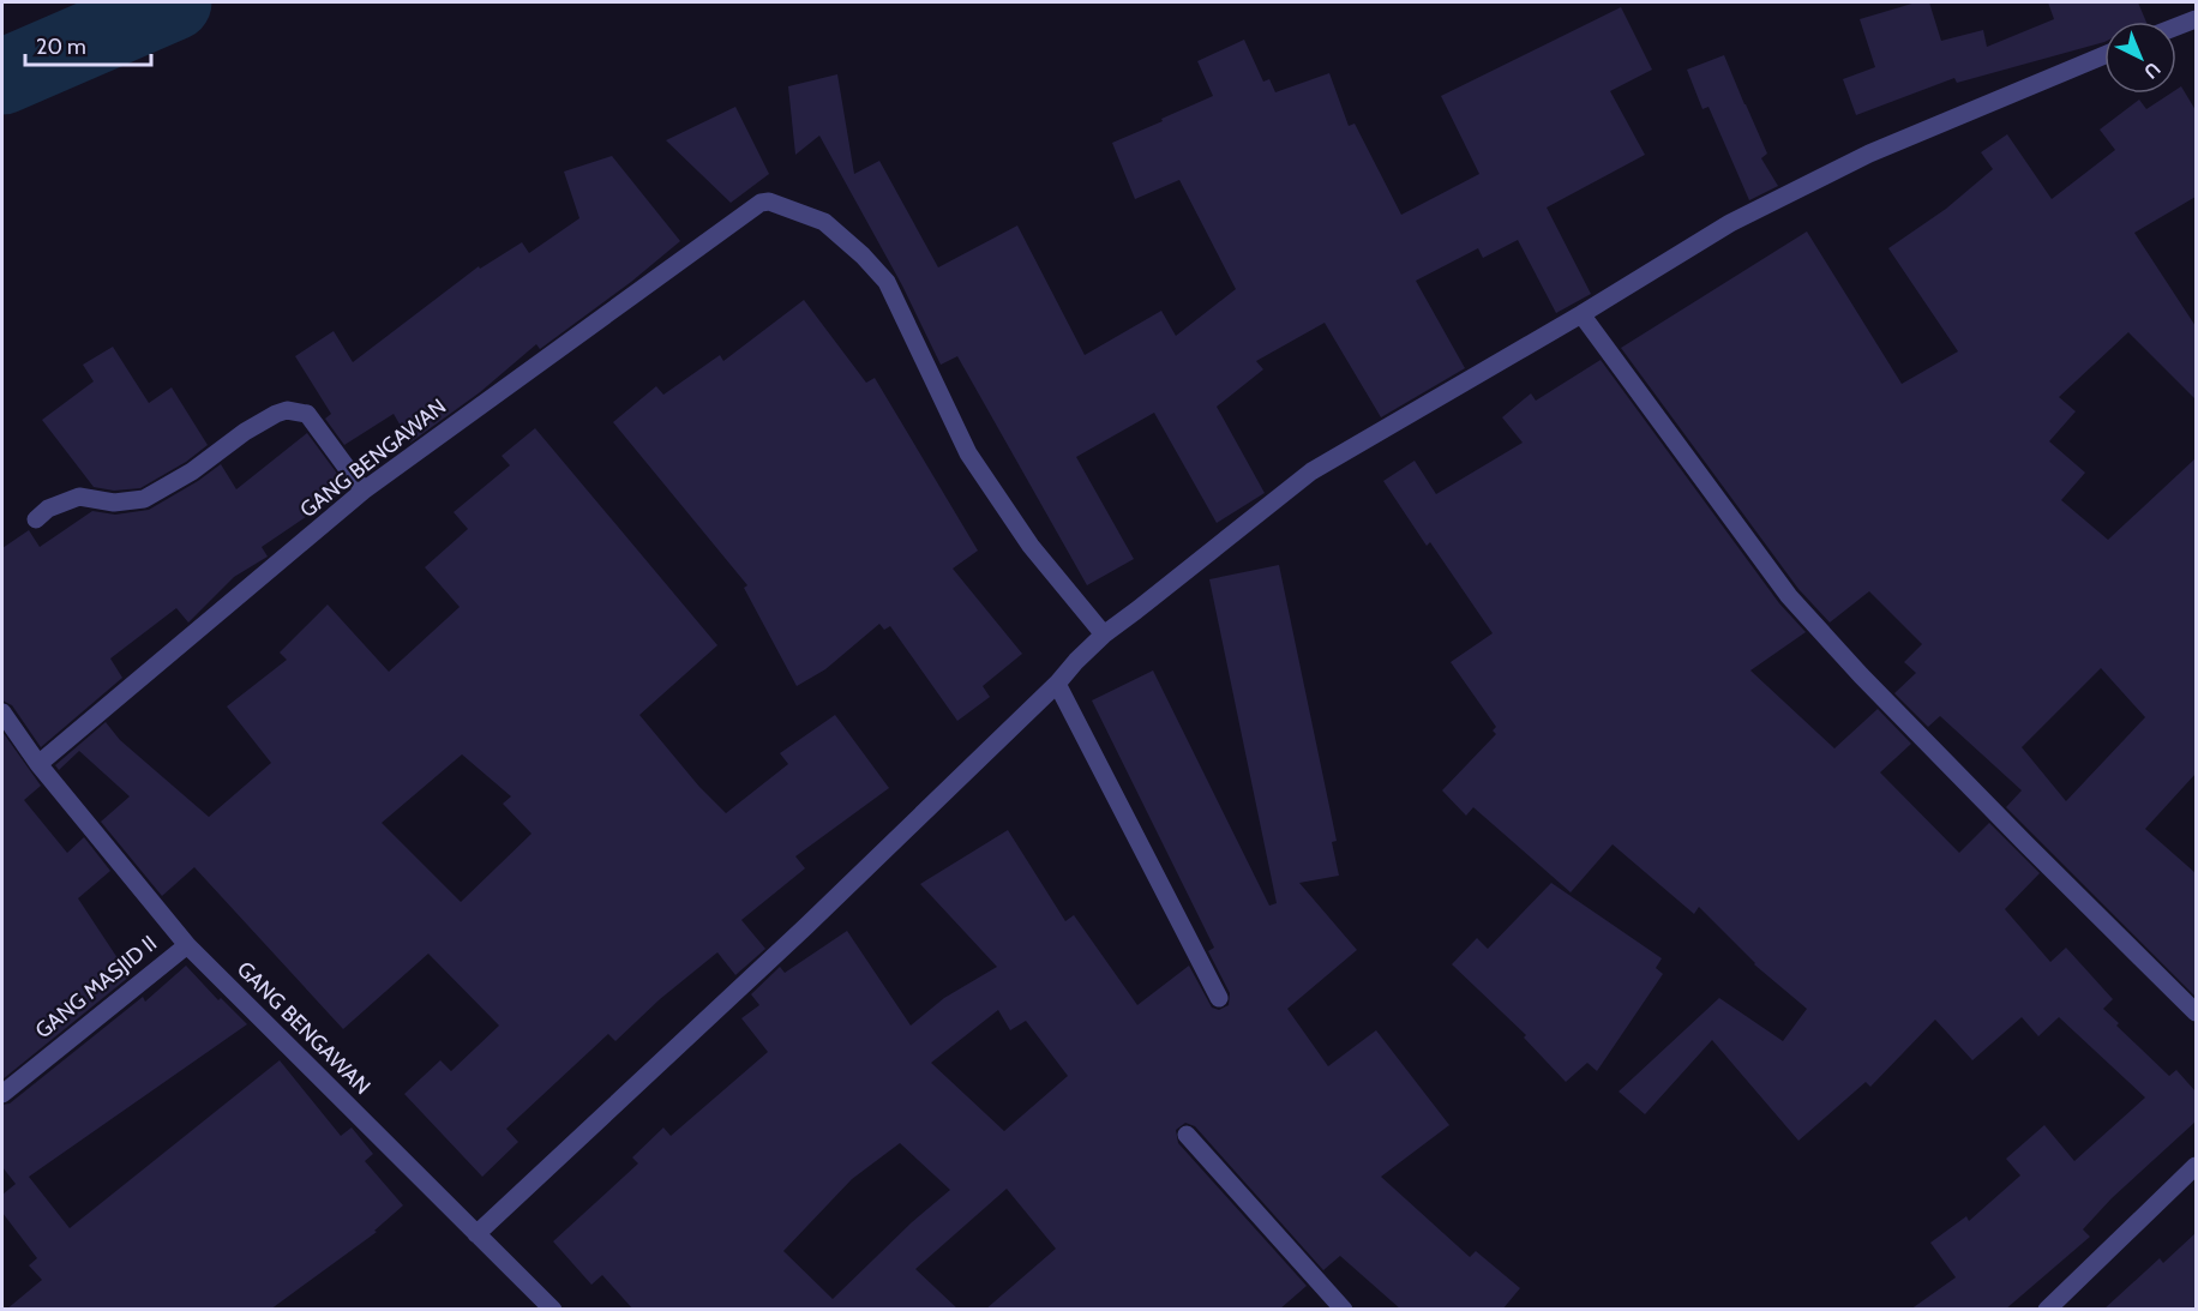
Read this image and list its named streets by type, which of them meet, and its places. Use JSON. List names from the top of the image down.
{
  "streets": {
    "street": ["GANG BENGAWAN", "GANG MASJID II"]
  },
  "crossings": [
    ["GANG BENGAWAN", "GANG MASJID II"]
  ],
  "scale_bar": "20 m",
  "north": "bottom right"
}
